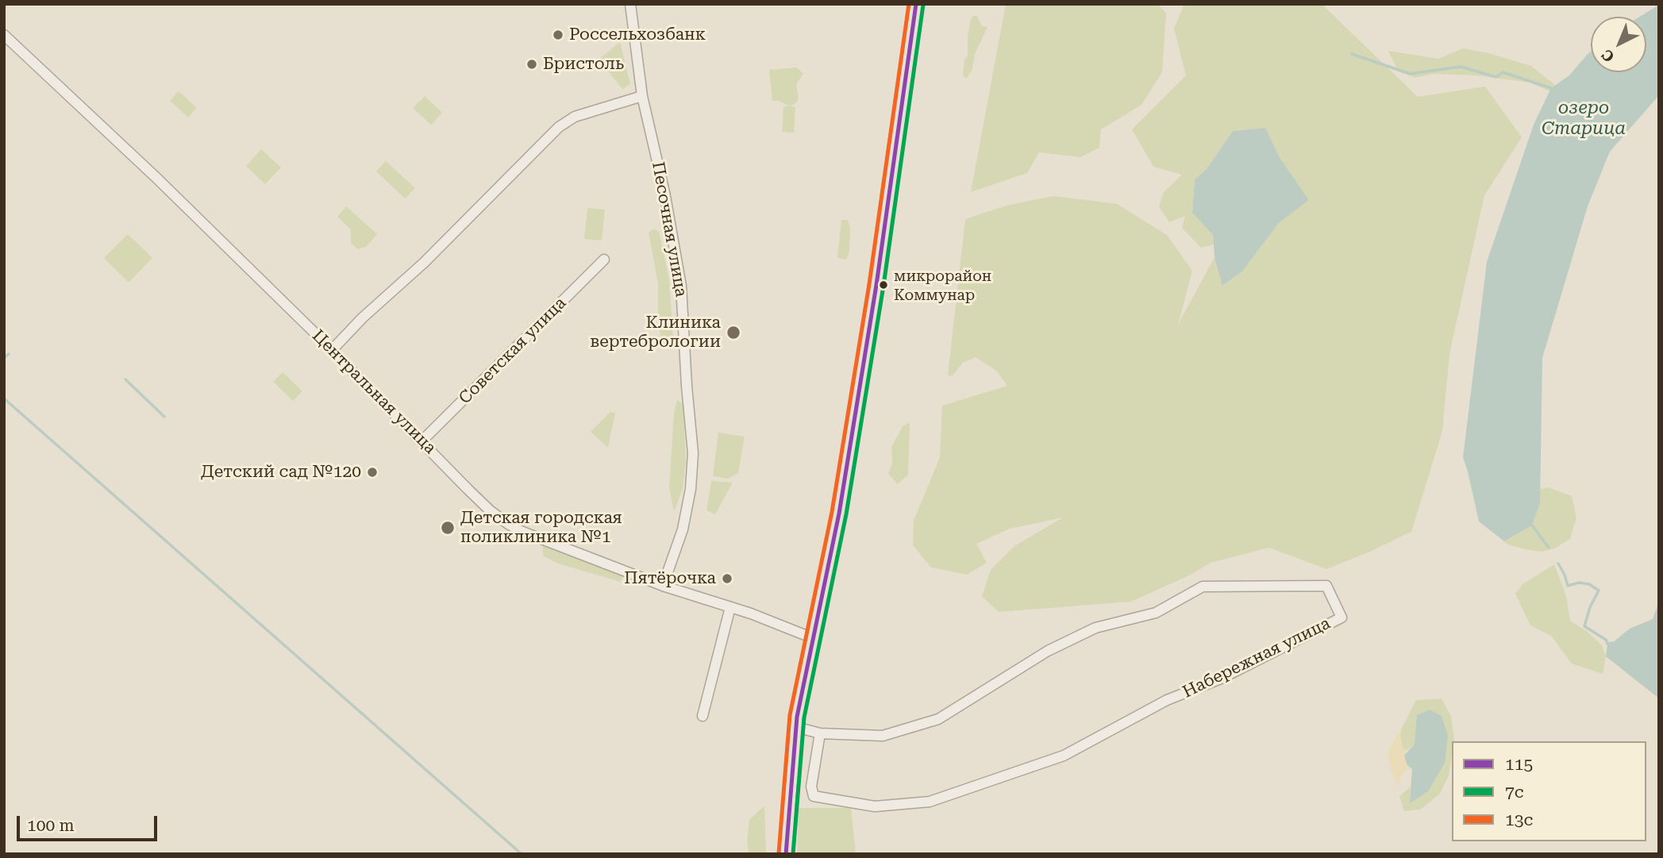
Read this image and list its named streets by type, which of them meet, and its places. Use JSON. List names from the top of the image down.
{
  "streets": {
    "street": [
      "Песочная улица",
      "Советская улица",
      "Центральная улица",
      "Набережная улица"
    ]
  },
  "crossings": [
    ["Песочная улица", "Центральная улица"],
    ["Советская улица", "Центральная улица"]
  ],
  "water": ["озеро Старица"],
  "places": [
    "Россельхозбанк",
    "Бристоль",
    "микрорайон Коммунар",
    "Клиника вертебрологии",
    "Детский сад №120",
    "Детская городская поликлиника №1",
    "Пятёрочка"
  ],
  "lines": ["transit line 115", "transit line 13с", "transit line 7с"],
  "legend": ["115", "7с", "13с"],
  "scale_bar": "100 m",
  "north": "bottom left"
}
